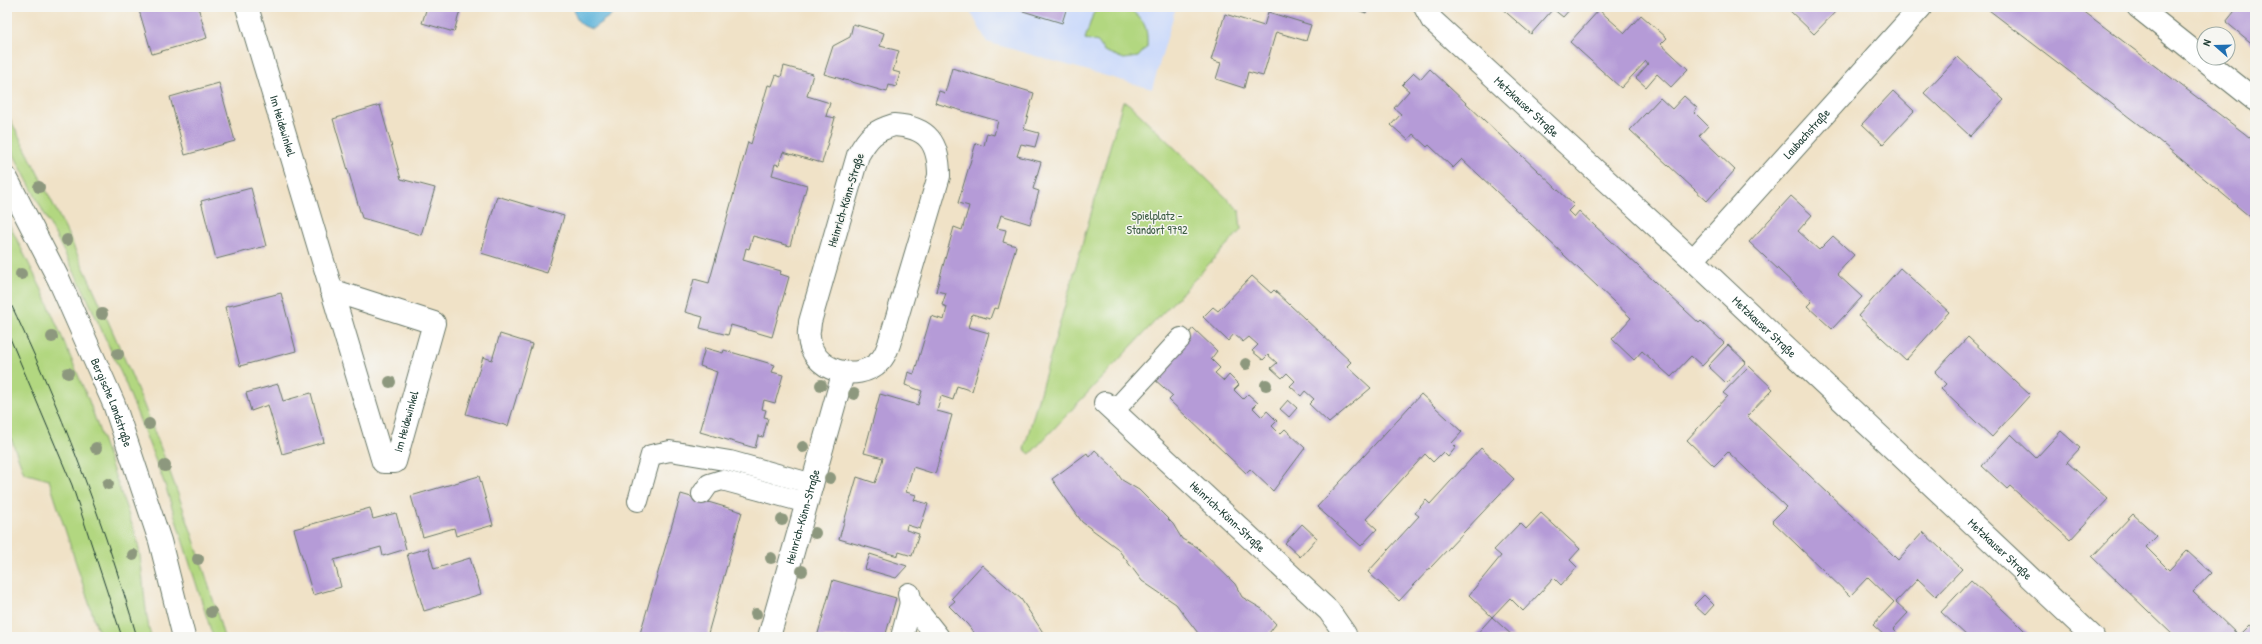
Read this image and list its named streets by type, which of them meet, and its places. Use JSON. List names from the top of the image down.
{
  "streets": {
    "street": [
      "Metzkauser Straße",
      "Im Heidewinkel",
      "Laubachstraße",
      "Heinrich-Könn-Straße",
      "Bergische Landstraße"
    ]
  },
  "crossings": [
    ["Metzkauser Straße", "Laubachstraße"]
  ],
  "parks": ["Spielplatz - Standort 9792"],
  "north": "left"
}
